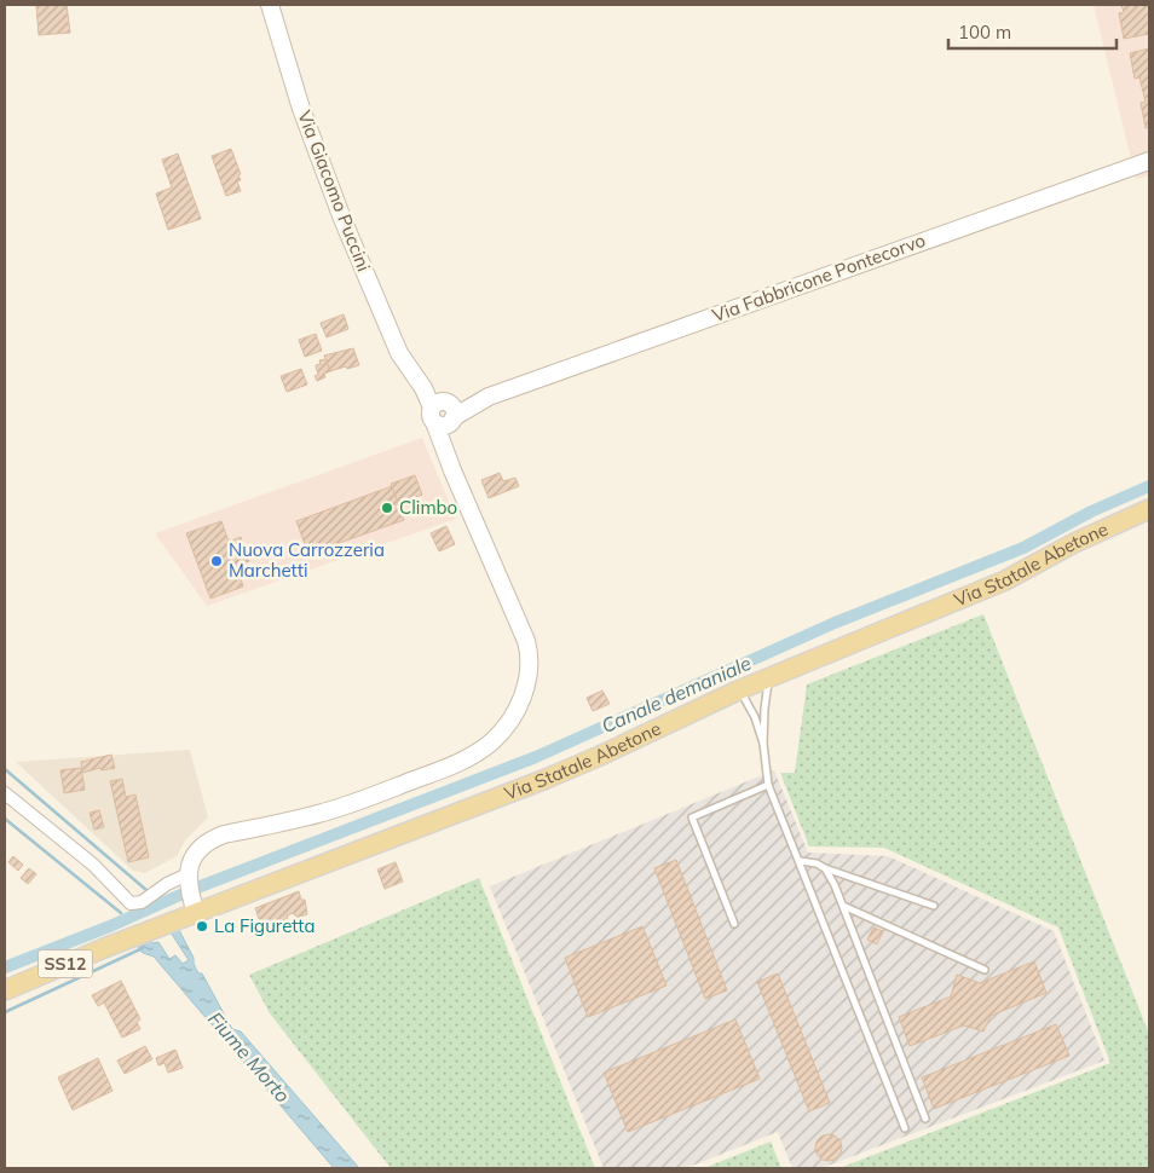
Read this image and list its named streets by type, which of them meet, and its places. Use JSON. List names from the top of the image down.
{
  "streets": {
    "main road": ["Via Statale Abetone", "SS12"],
    "street": ["Via Giacomo Puccini", "Via Fabbricone Pontecorvo"]
  },
  "crossings": [
    ["Via Giacomo Puccini", "Via Fabbricone Pontecorvo"]
  ],
  "water": ["Canale demaniale", "Fiume Morto"],
  "places": ["Climbo", "Nuova Carrozzeria Marchetti", "La Figuretta"],
  "scale_bar": "100 m"
}
